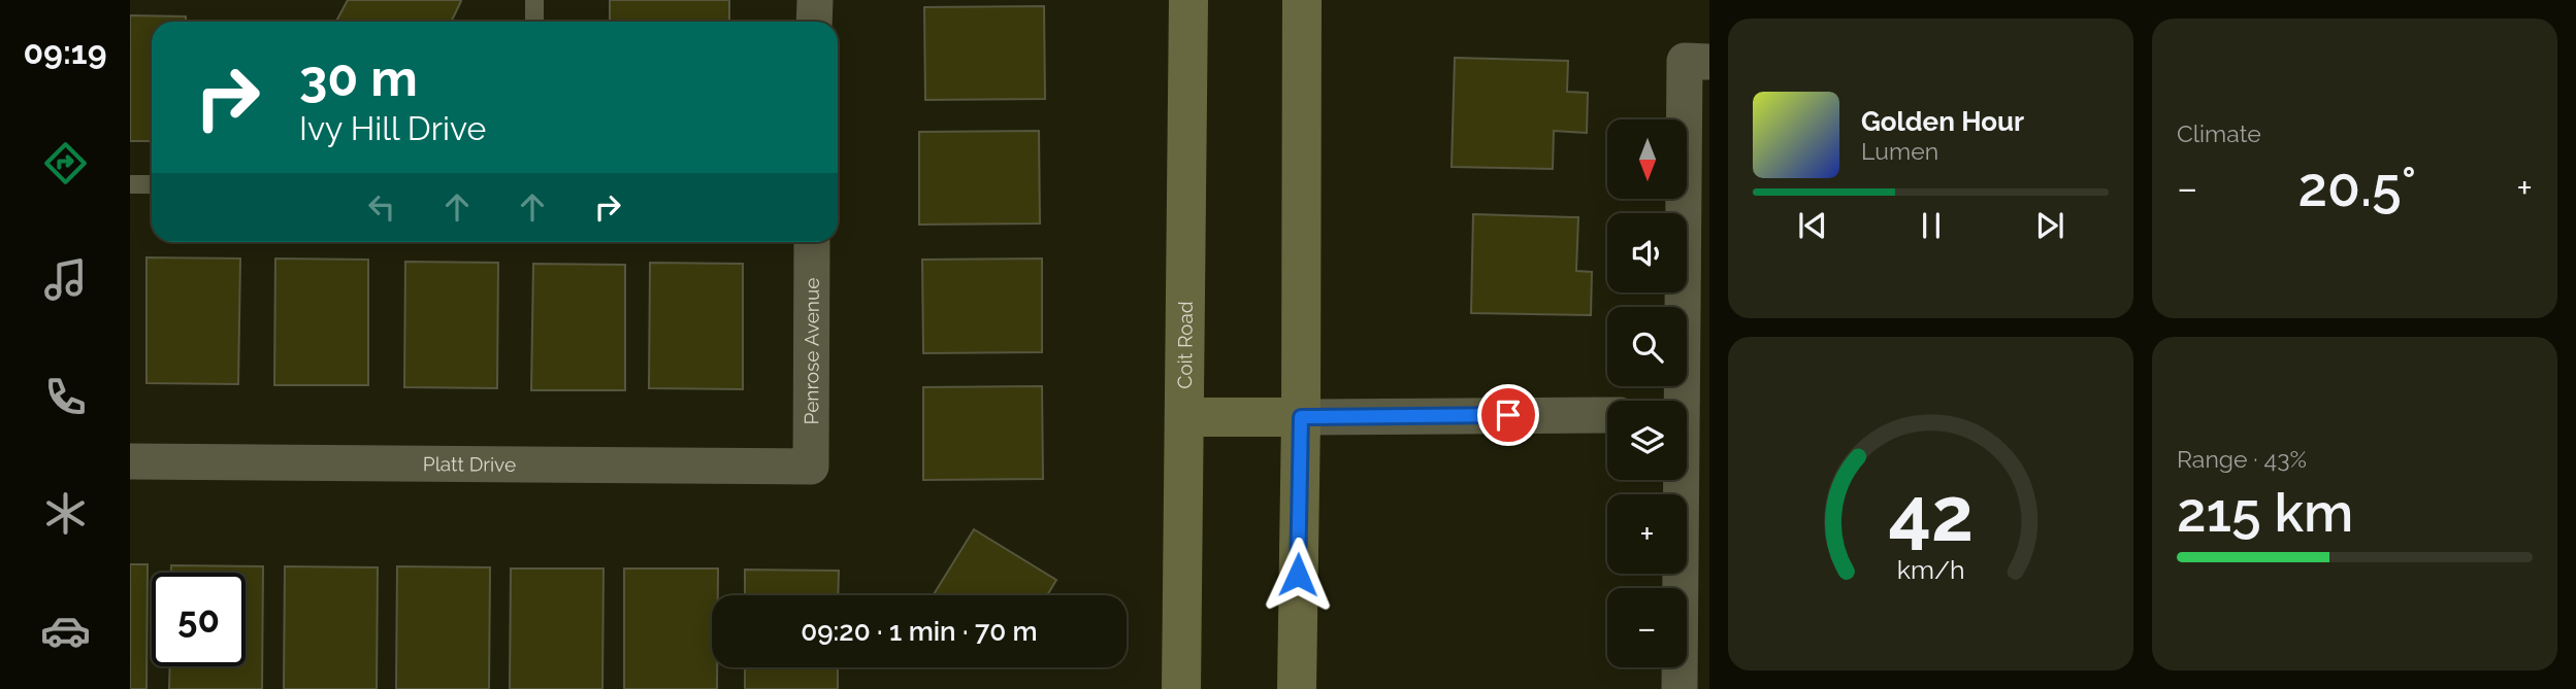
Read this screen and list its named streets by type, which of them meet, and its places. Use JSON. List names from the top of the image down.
{
  "streets": {
    "main road": ["Coit Road"],
    "street": ["Penrose Avenue", "Platt Drive"]
  },
  "crossings": [
    ["Penrose Avenue", "Platt Drive"]
  ],
  "north": "bottom",
  "page": {
    "tabs": "09:19",
    "tile": [
      "Climate",
      ["Range · 43%", "215 km"]
    ],
    "turn": ["30 m", "Ivy Hill Drive"],
    "song": ["Golden Hour", "Lumen"],
    "map_buttons": ["+", "−"],
    "heat": ["−", "20.5°", "+"],
    "limit": "50",
    "trip": "09:20 · 1 min · 70 m",
    "gauge": ["42", "km/h"]
  }
}
